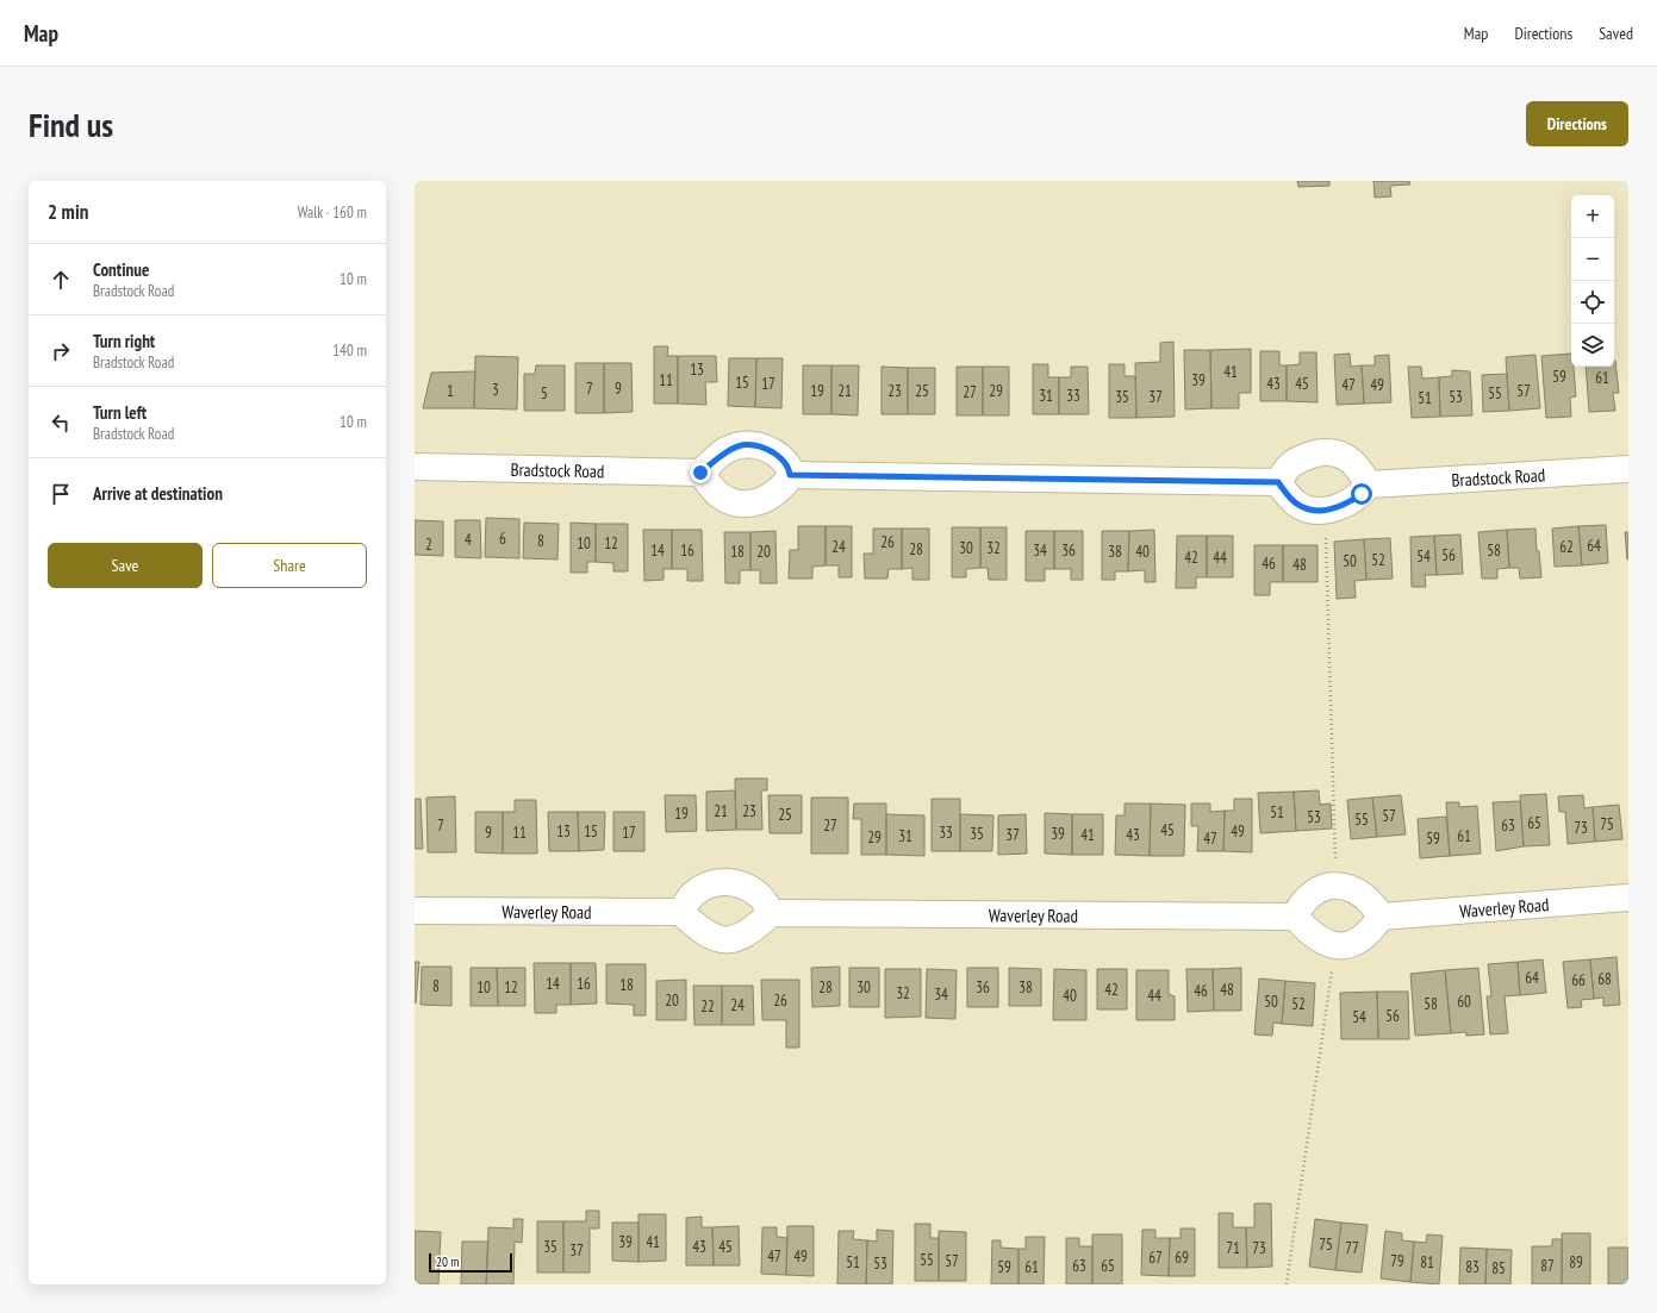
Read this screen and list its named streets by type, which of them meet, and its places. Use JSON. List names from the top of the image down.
{
  "streets": {
    "street": ["Bradstock Road", "Waverley Road"]
  },
  "house_numbers": [
    "13",
    "41",
    "59",
    "61",
    "11",
    "39",
    "15",
    "17",
    "43",
    "45",
    "47",
    "49",
    "7",
    "9",
    "3",
    "1",
    "19",
    "21",
    "23",
    "25",
    "29",
    "57",
    "27",
    "5",
    "55",
    "31",
    "33",
    "35",
    "37",
    "53",
    "51",
    "6",
    "4",
    "8",
    "26",
    "10",
    "12",
    "2",
    "64",
    "24",
    "62",
    "30",
    "32",
    "28",
    "14",
    "16",
    "34",
    "36",
    "58",
    "18",
    "20",
    "38",
    "40",
    "56",
    "54",
    "42",
    "44",
    "52",
    "50",
    "46",
    "48",
    "21",
    "23",
    "51",
    "19",
    "25",
    "57",
    "53",
    "55",
    "65",
    "75",
    "7",
    "27",
    "63",
    "73",
    "45",
    "13",
    "15",
    "49",
    "9",
    "11",
    "17",
    "33",
    "35",
    "39",
    "37",
    "41",
    "43",
    "31",
    "61",
    "29",
    "47",
    "59",
    "64",
    "68",
    "66",
    "14",
    "16",
    "18",
    "8",
    "10",
    "12",
    "28",
    "30",
    "36",
    "38",
    "42",
    "48",
    "46",
    "32",
    "34",
    "40",
    "44",
    "20",
    "26",
    "50",
    "60",
    "52",
    "58",
    "24",
    "22",
    "56",
    "54",
    "39",
    "41",
    "75",
    "35",
    "43",
    "45",
    "71",
    "73",
    "77",
    "37",
    "47",
    "49",
    "67",
    "69",
    "55",
    "57",
    "79",
    "51",
    "81",
    "89",
    "53",
    "63",
    "65",
    "87",
    "59",
    "61",
    "83",
    "85"
  ],
  "scale_bar": "20 m",
  "page": {
    "header": "Map",
    "nav": ["Map", "Directions", "Saved"],
    "buttons": [
      "Directions",
      ["Save", "Share"]
    ],
    "title": "Find us",
    "heading": ["2 min", "Walk · 160 m"],
    "map_buttons": ["+", "−"],
    "list": [
      ["Continue", "Bradstock Road", "10 m"],
      ["Turn right", "Bradstock Road", "140 m"],
      ["Turn left", "Bradstock Road", "10 m"],
      "Arrive at destination"
    ],
    "scale": "20 m"
  }
}
